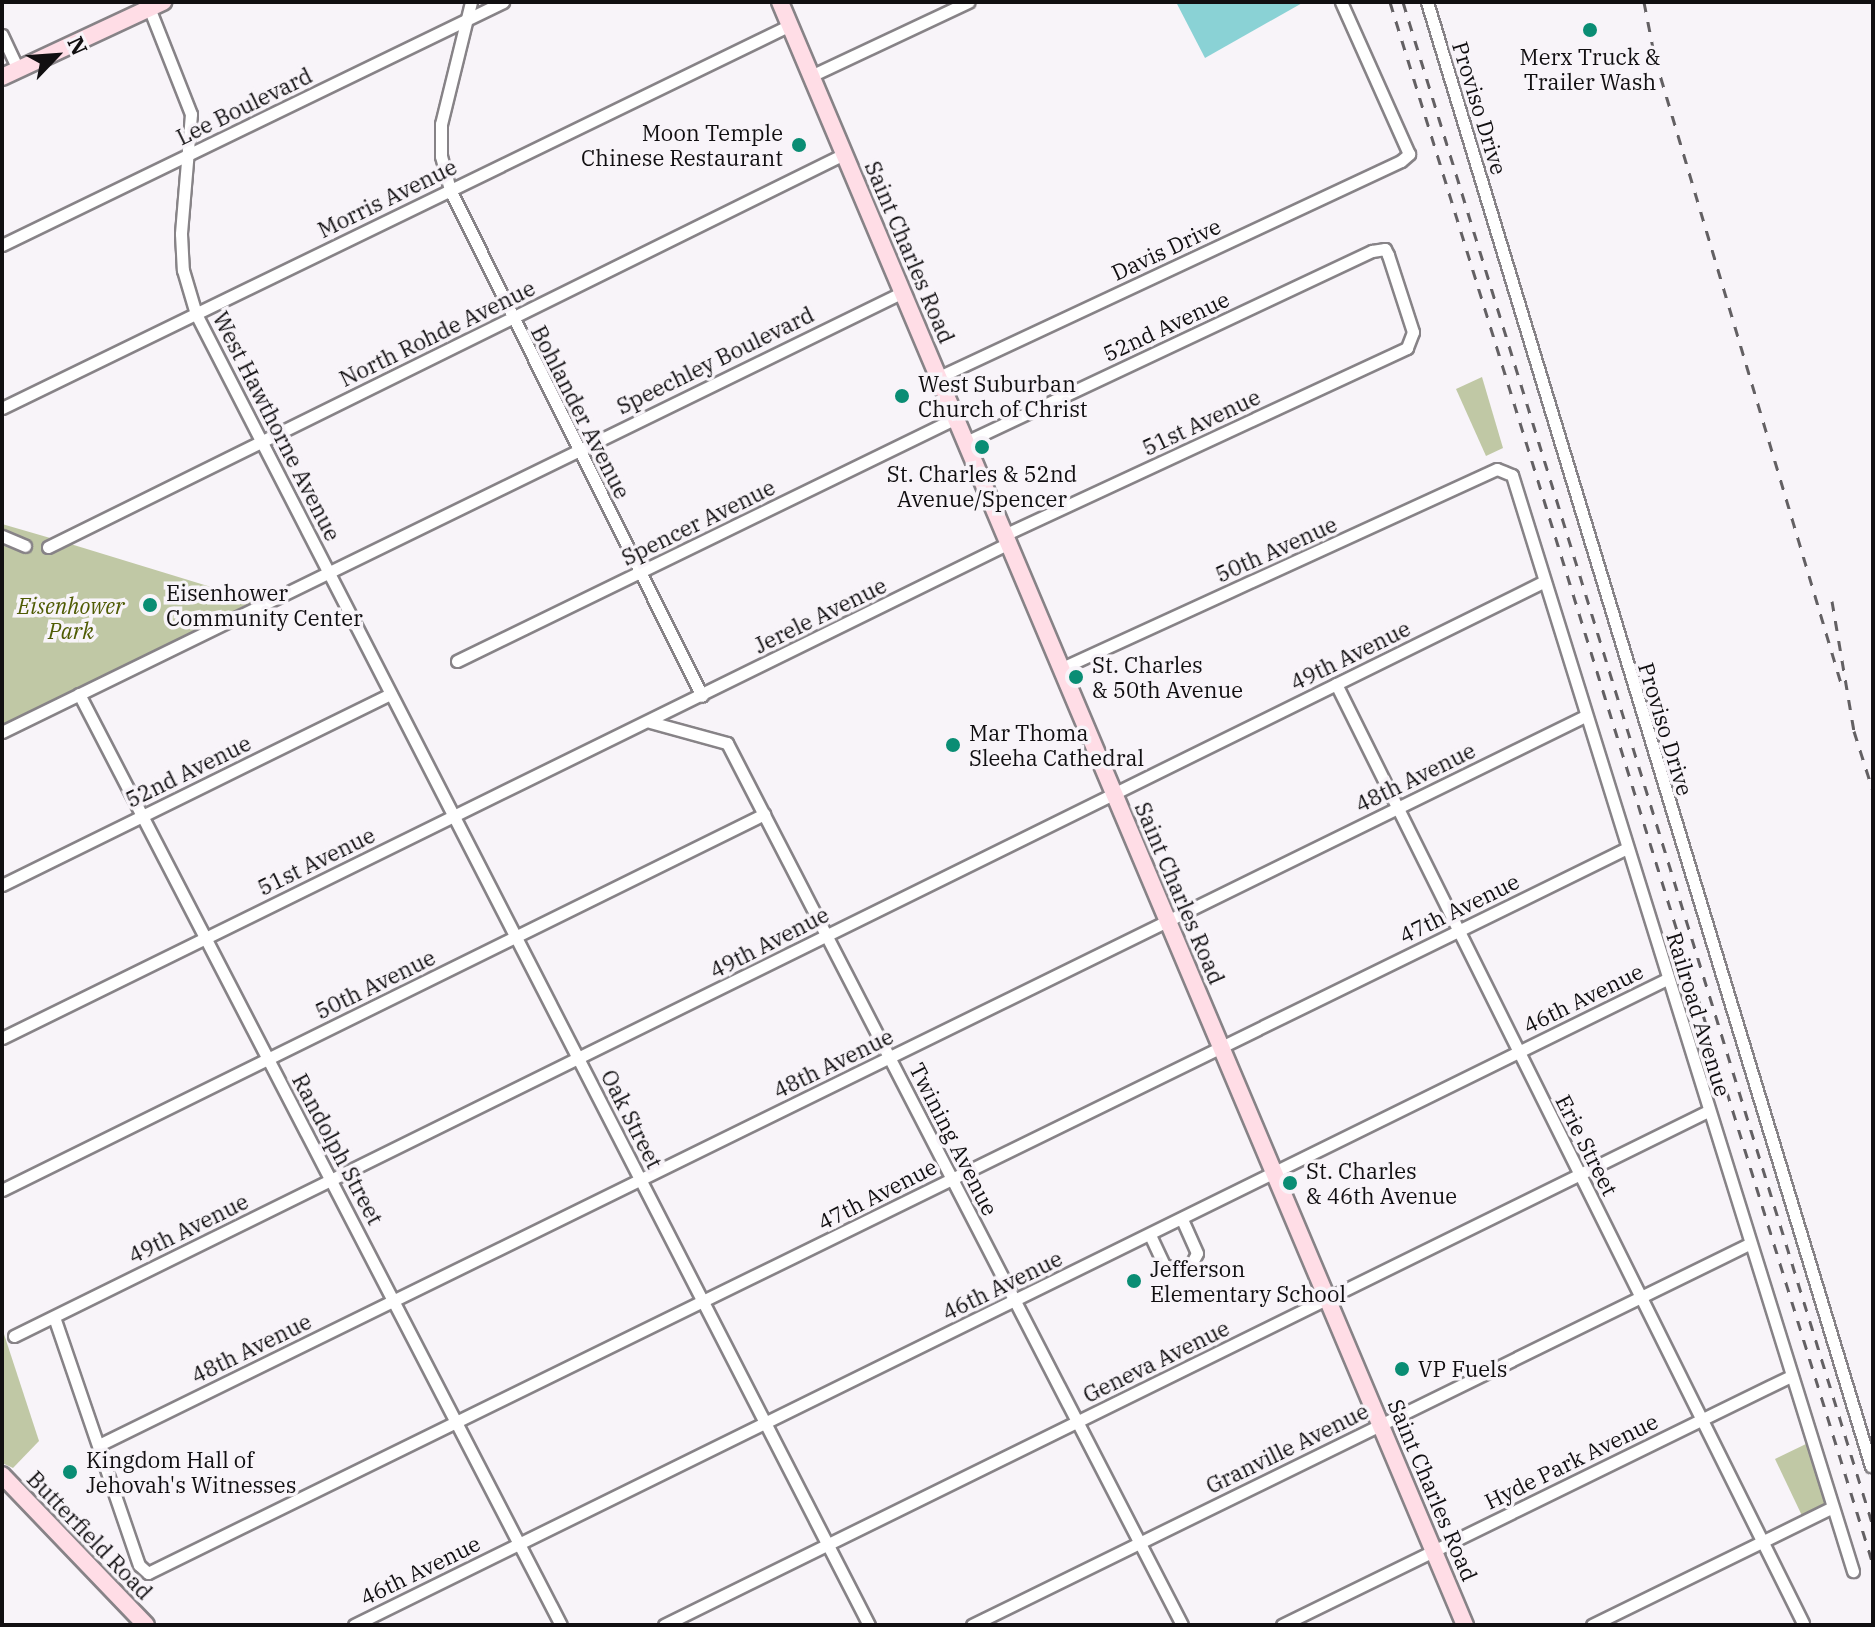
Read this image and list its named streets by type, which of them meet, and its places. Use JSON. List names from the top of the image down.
{
  "streets": {
    "main road": ["Saint Charles Road", "Butterfield Road"],
    "street": [
      "Lee Boulevard",
      "Proviso Drive",
      "Morris Avenue",
      "Davis Drive",
      "52nd Avenue",
      "North Rohde Avenue",
      "Speechley Boulevard",
      "Bohlander Avenue",
      "51st Avenue",
      "West Hawthorne Avenue",
      "Spencer Avenue",
      "50th Avenue",
      "Jerele Avenue",
      "49th Avenue",
      "48th Avenue",
      "47th Avenue",
      "46th Avenue",
      "Railroad Avenue",
      "Oak Street",
      "Twining Avenue",
      "Erie Street",
      "Randolph Street",
      "Geneva Avenue",
      "Granville Avenue",
      "Hyde Park Avenue"
    ]
  },
  "crossings": [
    ["Lee Boulevard", "Bohlander Avenue"],
    ["Lee Boulevard", "West Hawthorne Avenue"],
    ["Morris Avenue", "Saint Charles Road"],
    ["Morris Avenue", "Bohlander Avenue"],
    ["Morris Avenue", "West Hawthorne Avenue"],
    ["Davis Drive", "Saint Charles Road"],
    ["Saint Charles Road", "52nd Avenue"],
    ["Saint Charles Road", "North Rohde Avenue"],
    ["Saint Charles Road", "Speechley Boulevard"],
    ["Saint Charles Road", "51st Avenue"],
    ["Saint Charles Road", "Spencer Avenue"],
    ["Saint Charles Road", "50th Avenue"],
    ["Saint Charles Road", "Jerele Avenue"],
    ["Saint Charles Road", "49th Avenue"],
    ["Saint Charles Road", "48th Avenue"],
    ["Saint Charles Road", "47th Avenue"],
    ["Saint Charles Road", "46th Avenue"],
    ["Saint Charles Road", "Geneva Avenue"],
    ["Saint Charles Road", "Granville Avenue"],
    ["Saint Charles Road", "Hyde Park Avenue"],
    ["52nd Avenue", "51st Avenue"],
    ["52nd Avenue", "Oak Street"],
    ["52nd Avenue", "Randolph Street"],
    ["North Rohde Avenue", "Bohlander Avenue"],
    ["North Rohde Avenue", "West Hawthorne Avenue"],
    ["Speechley Boulevard", "Bohlander Avenue"],
    ["Speechley Boulevard", "West Hawthorne Avenue"],
    ["Speechley Boulevard", "Randolph Street"],
    ["Bohlander Avenue", "Spencer Avenue"],
    ["Bohlander Avenue", "Jerele Avenue"],
    ["51st Avenue", "Jerele Avenue"],
    ["51st Avenue", "Oak Street"],
    ["51st Avenue", "Twining Avenue"],
    ["51st Avenue", "Randolph Street"],
    ["West Hawthorne Avenue", "Oak Street"],
    ["50th Avenue", "Railroad Avenue"],
    ["50th Avenue", "Oak Street"],
    ["50th Avenue", "Twining Avenue"],
    ["50th Avenue", "Randolph Street"],
    ["Jerele Avenue", "Twining Avenue"],
    ["49th Avenue", "Railroad Avenue"],
    ["49th Avenue", "Oak Street"],
    ["49th Avenue", "Twining Avenue"],
    ["49th Avenue", "Erie Street"],
    ["49th Avenue", "Randolph Street"],
    ["48th Avenue", "47th Avenue"],
    ["48th Avenue", "Railroad Avenue"],
    ["48th Avenue", "Oak Street"],
    ["48th Avenue", "Twining Avenue"],
    ["48th Avenue", "Erie Street"],
    ["48th Avenue", "Randolph Street"],
    ["47th Avenue", "Railroad Avenue"],
    ["47th Avenue", "Oak Street"],
    ["47th Avenue", "Twining Avenue"],
    ["47th Avenue", "Erie Street"],
    ["47th Avenue", "Randolph Street"],
    ["46th Avenue", "Railroad Avenue"],
    ["46th Avenue", "Oak Street"],
    ["46th Avenue", "Twining Avenue"],
    ["46th Avenue", "Erie Street"],
    ["46th Avenue", "Randolph Street"],
    ["Railroad Avenue", "Geneva Avenue"],
    ["Railroad Avenue", "Granville Avenue"],
    ["Railroad Avenue", "Hyde Park Avenue"],
    ["Oak Street", "Geneva Avenue"],
    ["Twining Avenue", "Geneva Avenue"],
    ["Twining Avenue", "Granville Avenue"],
    ["Erie Street", "Geneva Avenue"],
    ["Erie Street", "Granville Avenue"],
    ["Erie Street", "Hyde Park Avenue"]
  ],
  "parks": ["Eisenhower Park"],
  "places": [
    "Merx Truck & Trailer Wash",
    "Moon Temple Chinese Restaurant",
    "West Suburban Church of Christ",
    "St. Charles & 52nd Avenue/Spencer",
    "Eisenhower Community Center",
    "St. Charles & 50th Avenue",
    "Mar Thoma Sleeha Cathedral",
    "St. Charles & 46th Avenue",
    "Jefferson Elementary School",
    "VP Fuels",
    "Kingdom Hall of Jehovah's Witnesses"
  ],
  "north": "top right"
}
